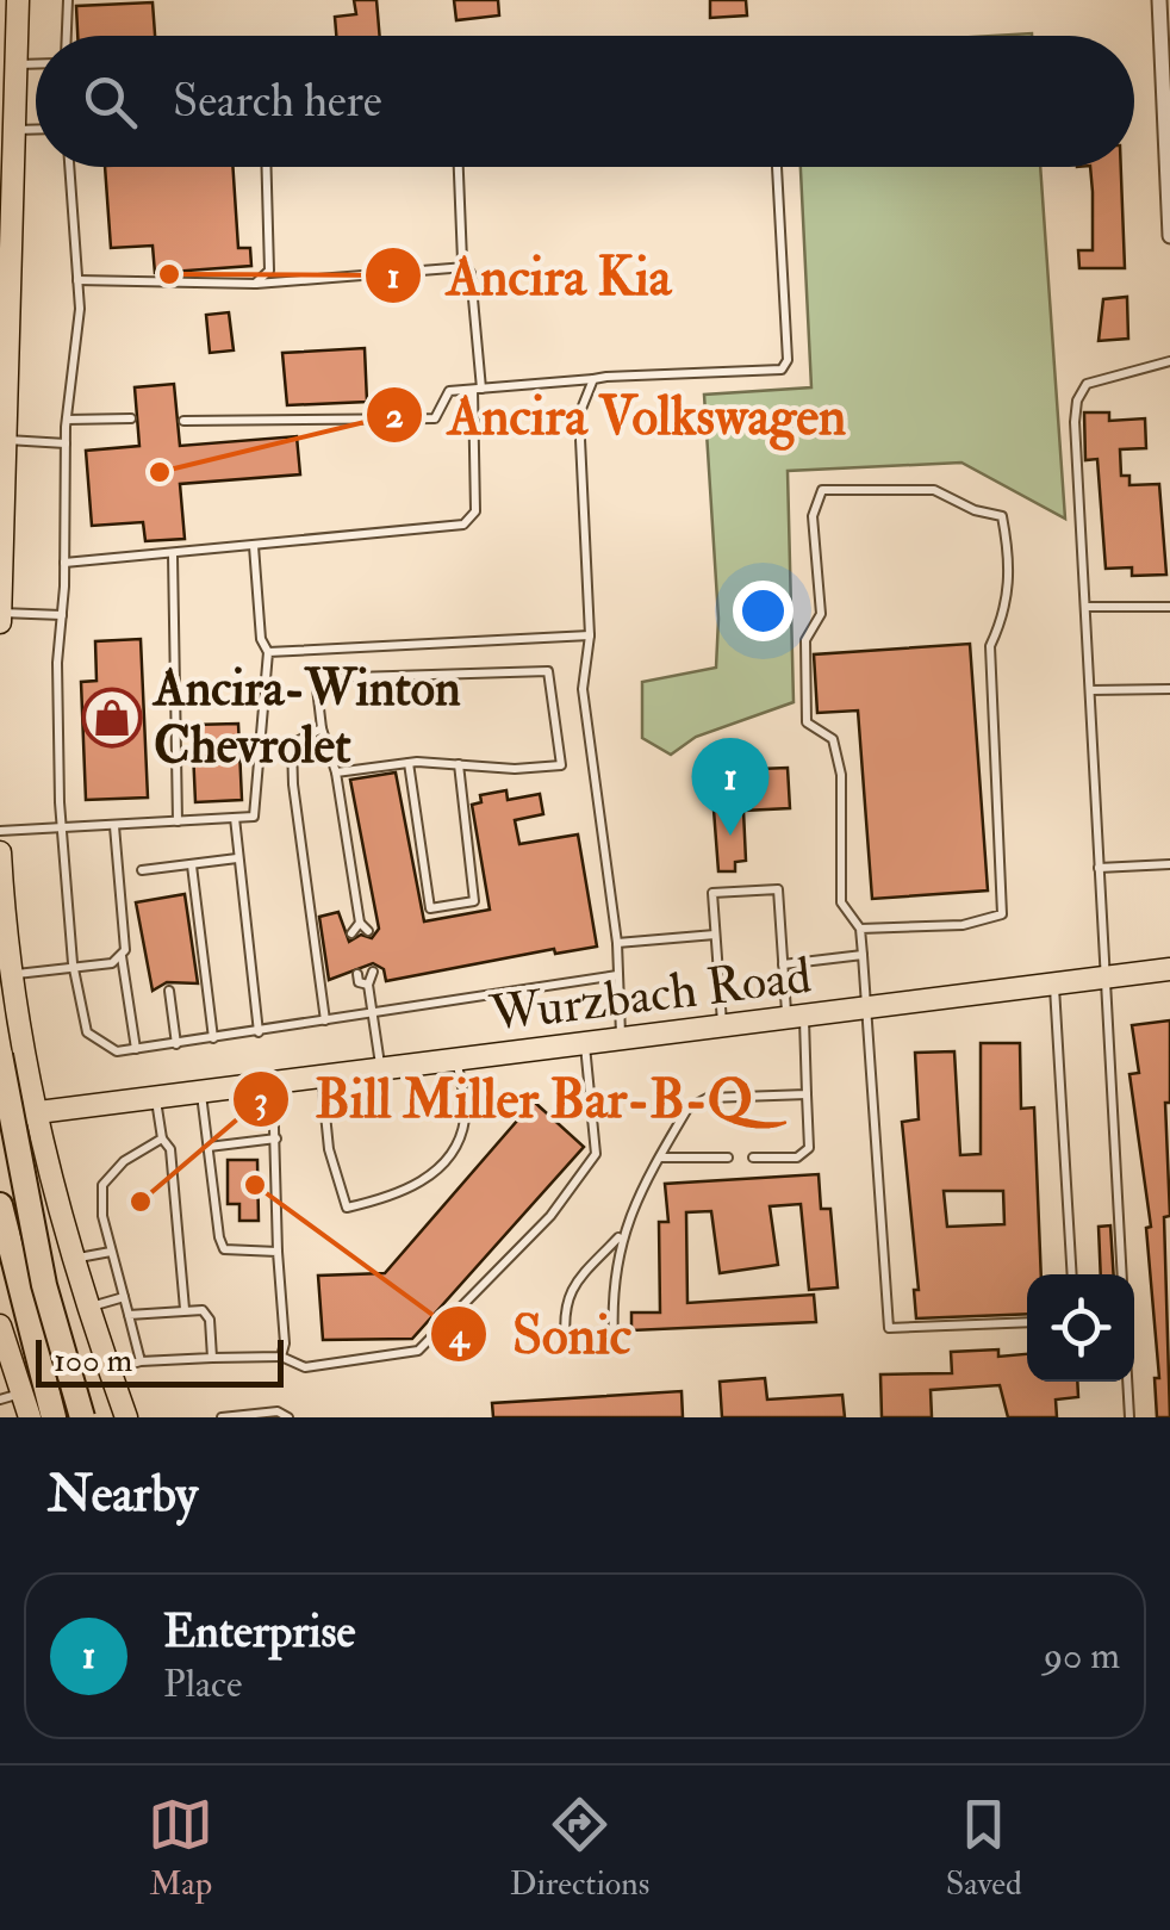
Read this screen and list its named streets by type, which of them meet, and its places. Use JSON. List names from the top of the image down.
{
  "streets": {
    "main road": ["Wurzbach Road"]
  },
  "places": {
    "other": [
      "Ancira Kia",
      "Ancira Volkswagen",
      "Sonic",
      "Bill Miller Bar-B-Q"
    ],
    "shop": ["Ancira-Winton Chevrolet"]
  },
  "scale_bar": "100 m",
  "page": {
    "search": "Search here",
    "pins": "1",
    "scale": "100 m",
    "heading": "Nearby",
    "list": [
      {
        "mark": "1",
        "name": "Enterprise",
        "note": "Place",
        "value": "90 m"
      }
    ],
    "nav": ["Map", "Directions", "Saved"]
  }
}
